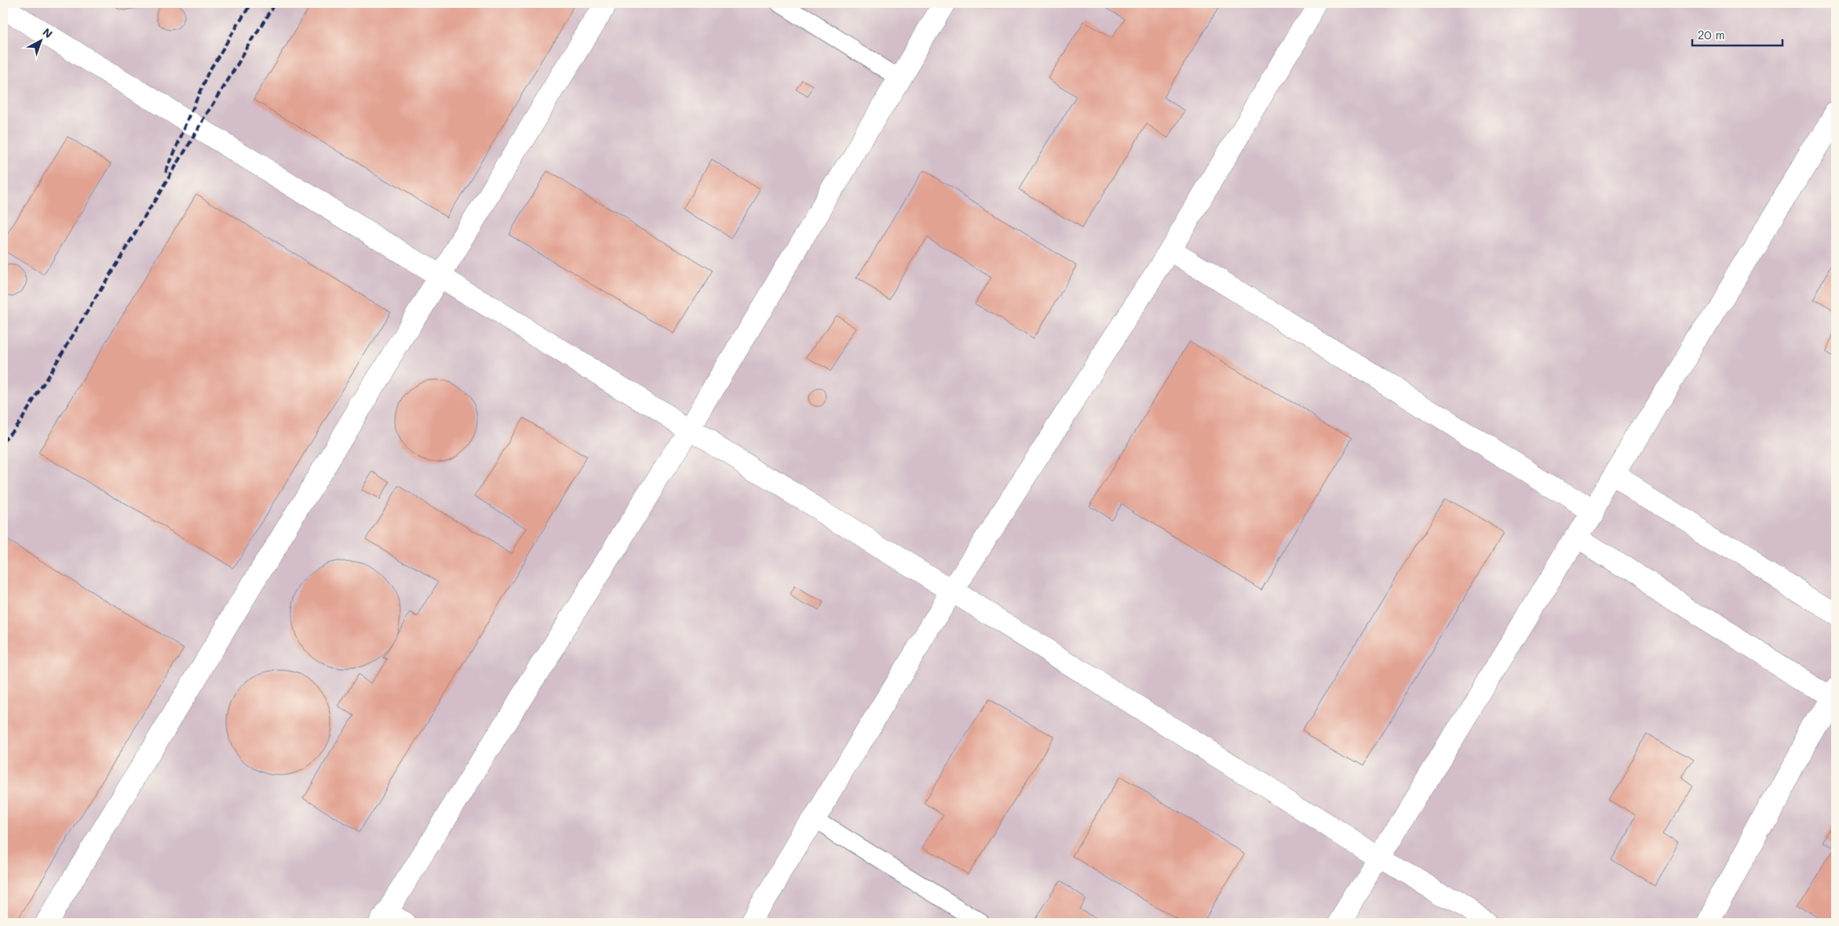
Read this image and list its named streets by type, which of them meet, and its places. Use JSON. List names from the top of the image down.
{
  "scale_bar": "20 m",
  "north": "top right"
}
